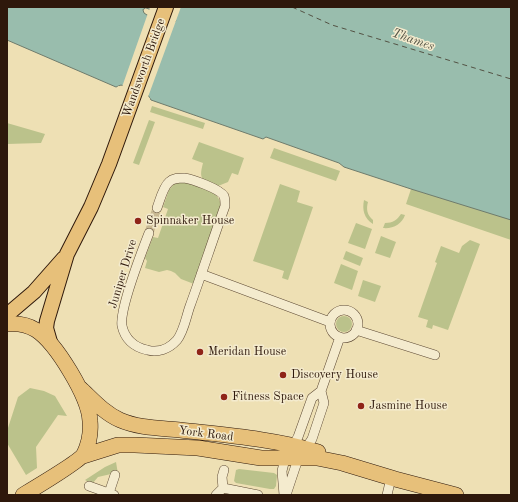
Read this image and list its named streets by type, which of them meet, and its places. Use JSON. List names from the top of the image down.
{
  "streets": {
    "highway": ["York Road"],
    "main road": ["Wandsworth Bridge"],
    "street": ["Juniper Drive"]
  },
  "water": ["Thames"],
  "places": [
    "Spinnaker House",
    "Meridan House",
    "Discovery House",
    "Fitness Space",
    "Jasmine House"
  ]
}
